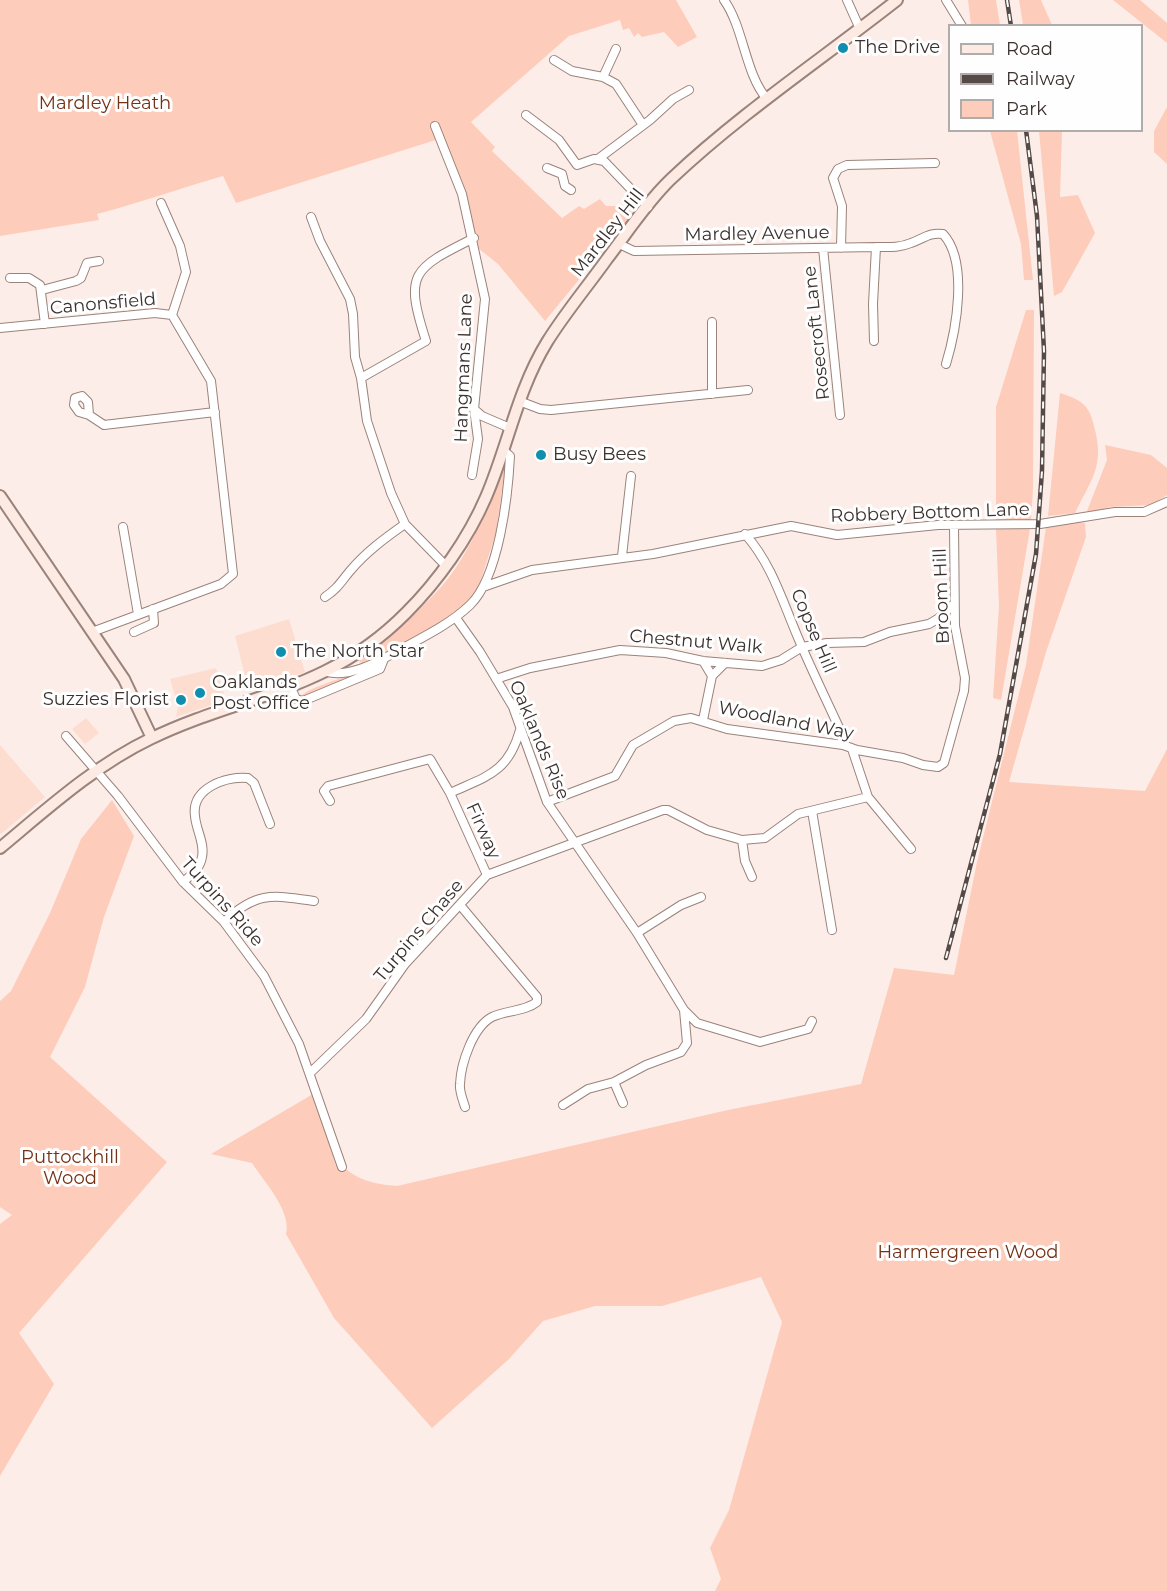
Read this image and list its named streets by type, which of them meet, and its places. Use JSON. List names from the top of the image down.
{
  "streets": {
    "main road": ["Mardley Hill"],
    "street": [
      "Mardley Avenue",
      "Canonsfield",
      "Rosecroft Lane",
      "Hangmans Lane",
      "Robbery Bottom Lane",
      "Broom Hill",
      "Copse Hill",
      "Chestnut Walk",
      "Woodland Way",
      "Oaklands Rise",
      "Firway",
      "Turpins Ride",
      "Turpins Chase"
    ]
  },
  "crossings": [
    ["Mardley Hill", "Mardley Avenue"],
    ["Mardley Hill", "Turpins Ride"],
    ["Mardley Avenue", "Rosecroft Lane"],
    ["Robbery Bottom Lane", "Broom Hill"],
    ["Robbery Bottom Lane", "Copse Hill"],
    ["Broom Hill", "Chestnut Walk"],
    ["Broom Hill", "Woodland Way"],
    ["Copse Hill", "Chestnut Walk"],
    ["Copse Hill", "Woodland Way"],
    ["Chestnut Walk", "Oaklands Rise"],
    ["Woodland Way", "Oaklands Rise"],
    ["Oaklands Rise", "Firway"],
    ["Oaklands Rise", "Turpins Chase"],
    ["Firway", "Turpins Chase"],
    ["Turpins Ride", "Turpins Chase"]
  ],
  "parks": ["Mardley Heath", "Puttockhill Wood", "Harmergreen Wood"],
  "places": [
    "The Drive",
    "Busy Bees",
    "The North Star",
    "Oaklands Post Office",
    "Suzzies Florist"
  ],
  "legend": ["Road", "Railway", "Park"]
}
